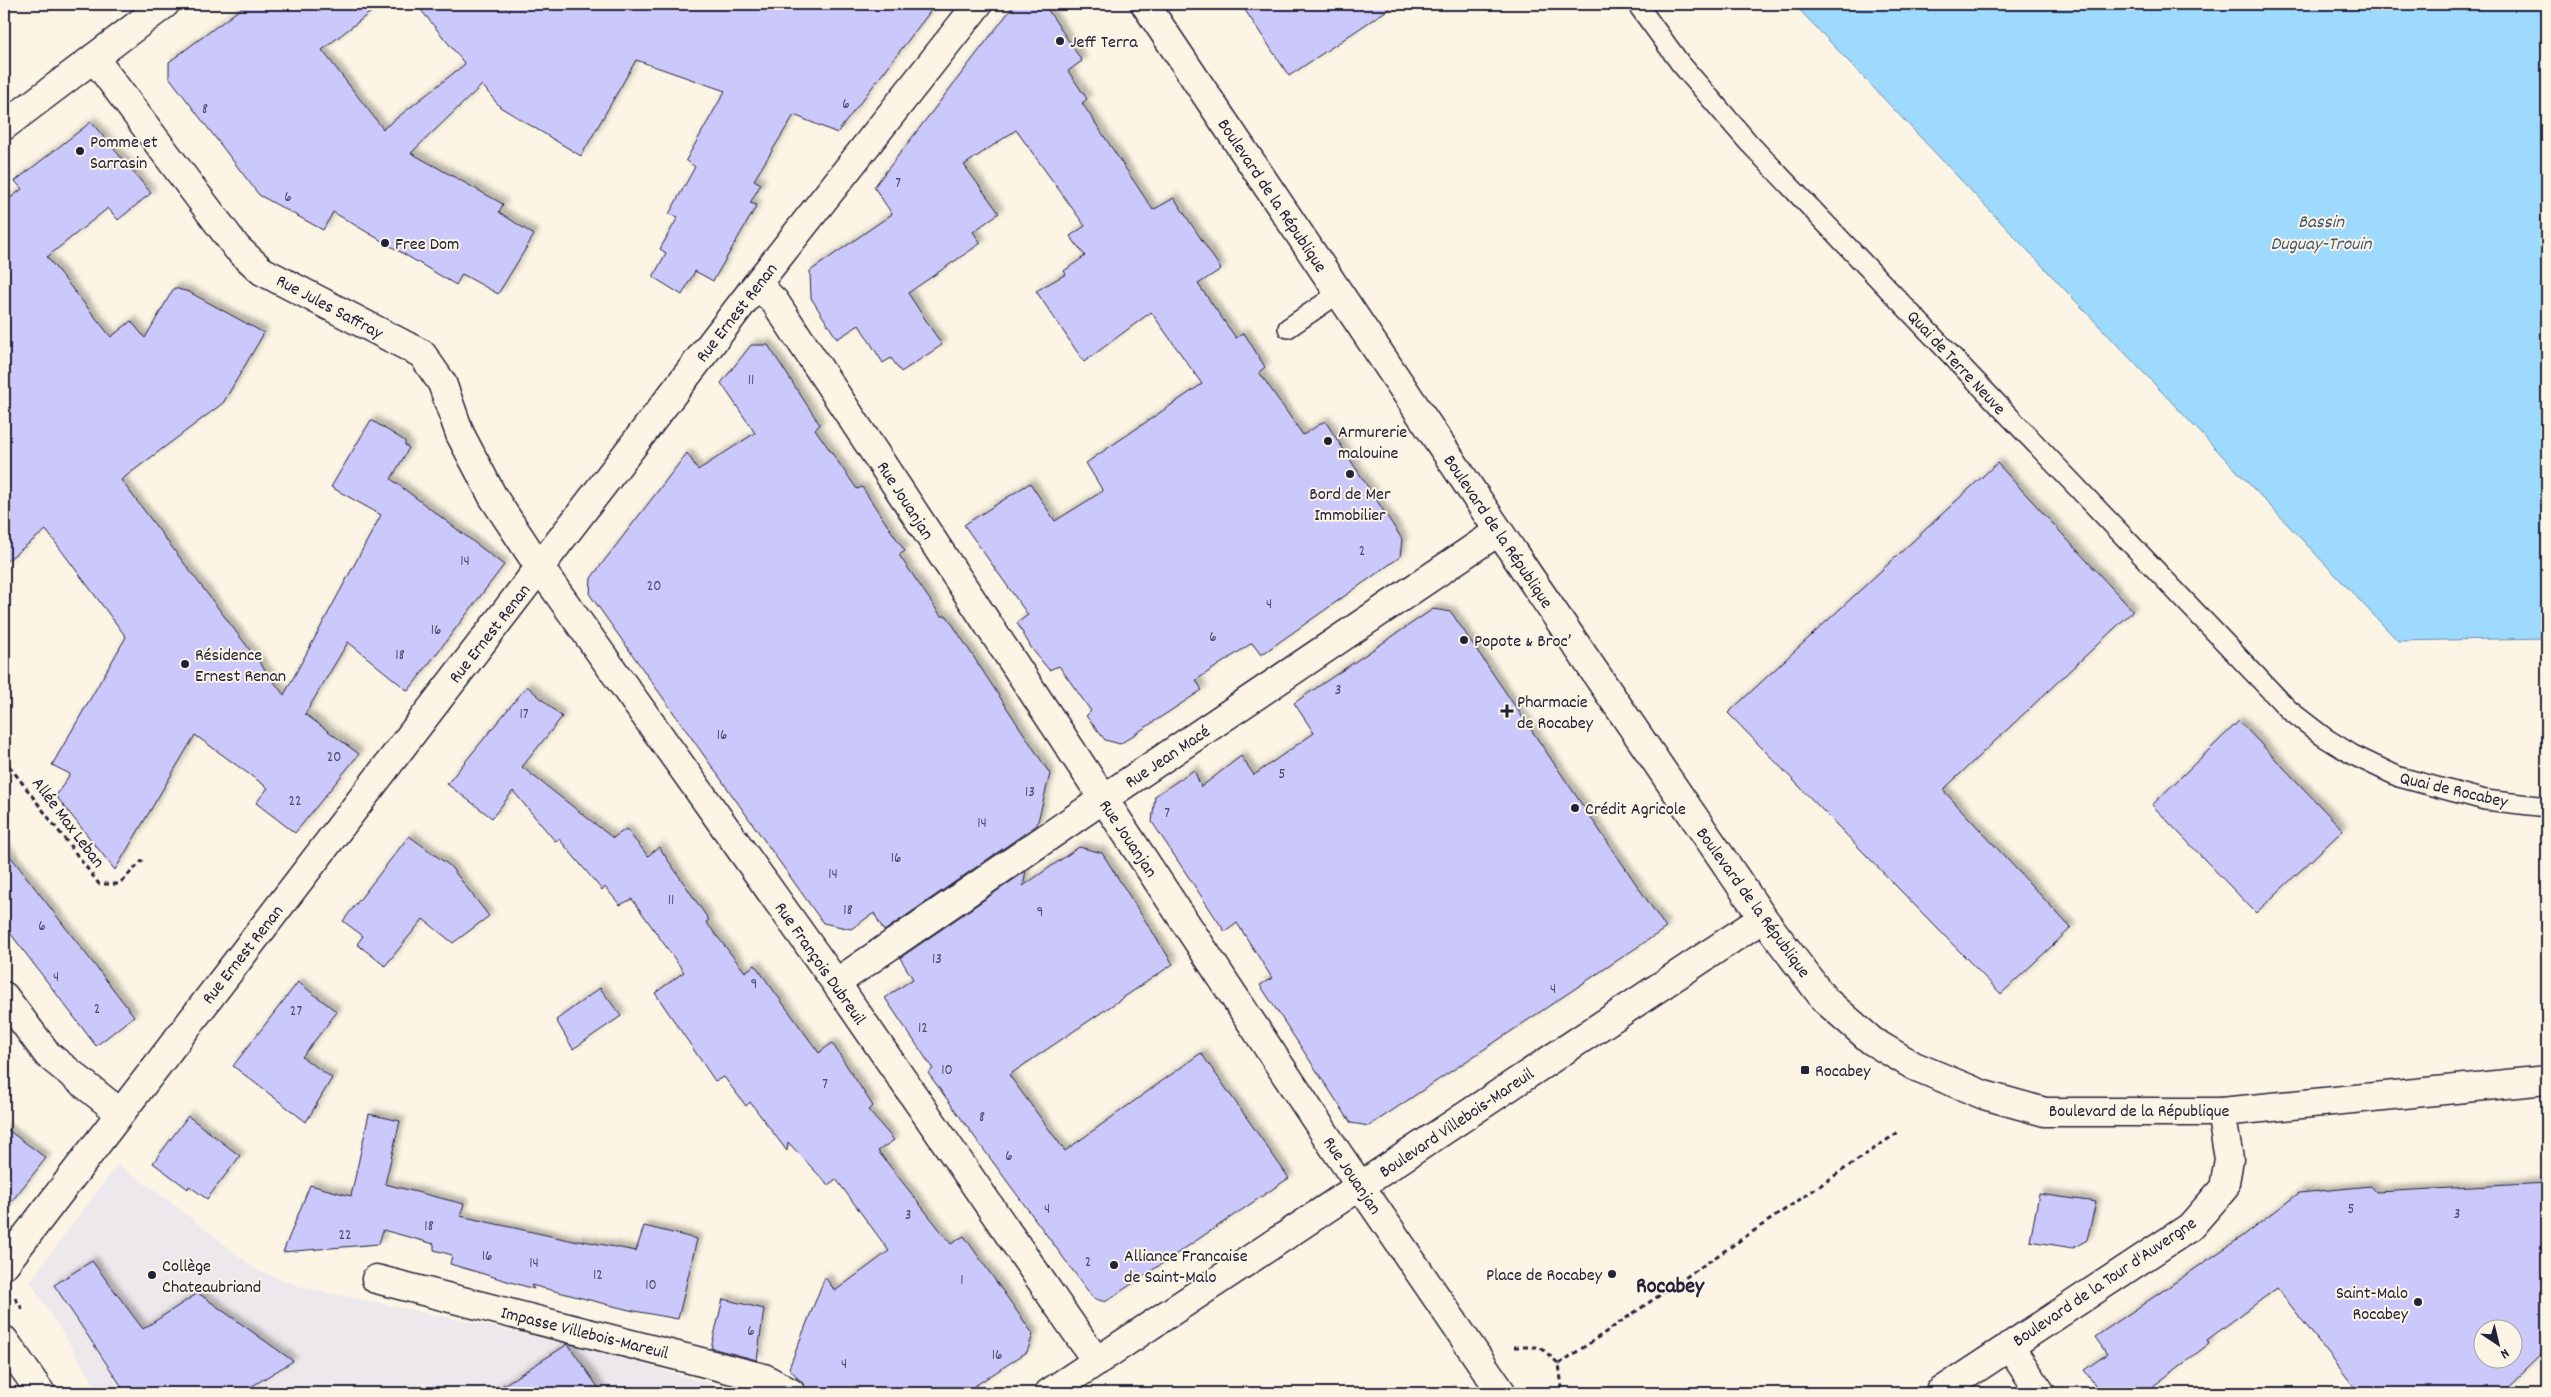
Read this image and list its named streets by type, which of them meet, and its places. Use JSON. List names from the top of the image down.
{
  "streets": {
    "street": [
      "Boulevard de la République",
      "Rue Jules Saffray",
      "Rue Ernest Renan",
      "Rue Jouanjan",
      "Rue Jean Macé",
      "Rue François Dubreuil",
      "Boulevard Villebois-Mareuil",
      "Boulevard de la Tour d'Auvergne",
      "Impasse Villebois-Mareuil"
    ],
    "lane": ["Quai de Terre Neuve", "Quai de Rocabey"],
    "path": ["Allée Max Leban"]
  },
  "crossings": [
    ["Boulevard de la République", "Rue Jean Macé"],
    ["Boulevard de la République", "Boulevard Villebois-Mareuil"],
    ["Boulevard de la République", "Boulevard de la Tour d'Auvergne"],
    ["Rue Jules Saffray", "Rue Ernest Renan"],
    ["Rue Jules Saffray", "Rue François Dubreuil"],
    ["Rue Ernest Renan", "Rue Jouanjan"],
    ["Rue Ernest Renan", "Rue François Dubreuil"],
    ["Quai de Terre Neuve", "Quai de Rocabey"],
    ["Rue Jouanjan", "Rue Jean Macé"],
    ["Rue Jouanjan", "Boulevard Villebois-Mareuil"],
    ["Rue Jean Macé", "Rue François Dubreuil"],
    ["Rue François Dubreuil", "Boulevard Villebois-Mareuil"]
  ],
  "districts": ["Rocabey"],
  "water": ["Bassin Duguay-Trouin"],
  "places": {
    "other": [
      "Jeff Terra",
      "Pomme et Sarrasin",
      "Free Dom",
      "Armurerie malouine",
      "Bord de Mer Immobilier",
      "Popote & Broc’",
      "Résidence Ernest Renan",
      "Crédit Agricole",
      "Alliance Francaise de Saint-Malo",
      "Place de Rocabey",
      "Collège Chateaubriand",
      "Saint-Malo Rocabey"
    ],
    "health": ["Pharmacie de Rocabey"],
    "transit": ["Rocabey"]
  },
  "house_numbers": [
    "6",
    "8",
    "7",
    "6",
    "11",
    "2",
    "14",
    "20",
    "4",
    "16",
    "6",
    "18",
    "3",
    "17",
    "16",
    "20",
    "5",
    "13",
    "22",
    "7",
    "14",
    "16",
    "14",
    "11",
    "18",
    "9",
    "6",
    "13",
    "4",
    "9",
    "4",
    "2",
    "27",
    "12",
    "10",
    "7",
    "8",
    "6",
    "4",
    "5",
    "3",
    "3",
    "18",
    "22",
    "16",
    "2",
    "14",
    "12",
    "1",
    "10",
    "6",
    "16",
    "4"
  ],
  "north": "bottom right"
}
